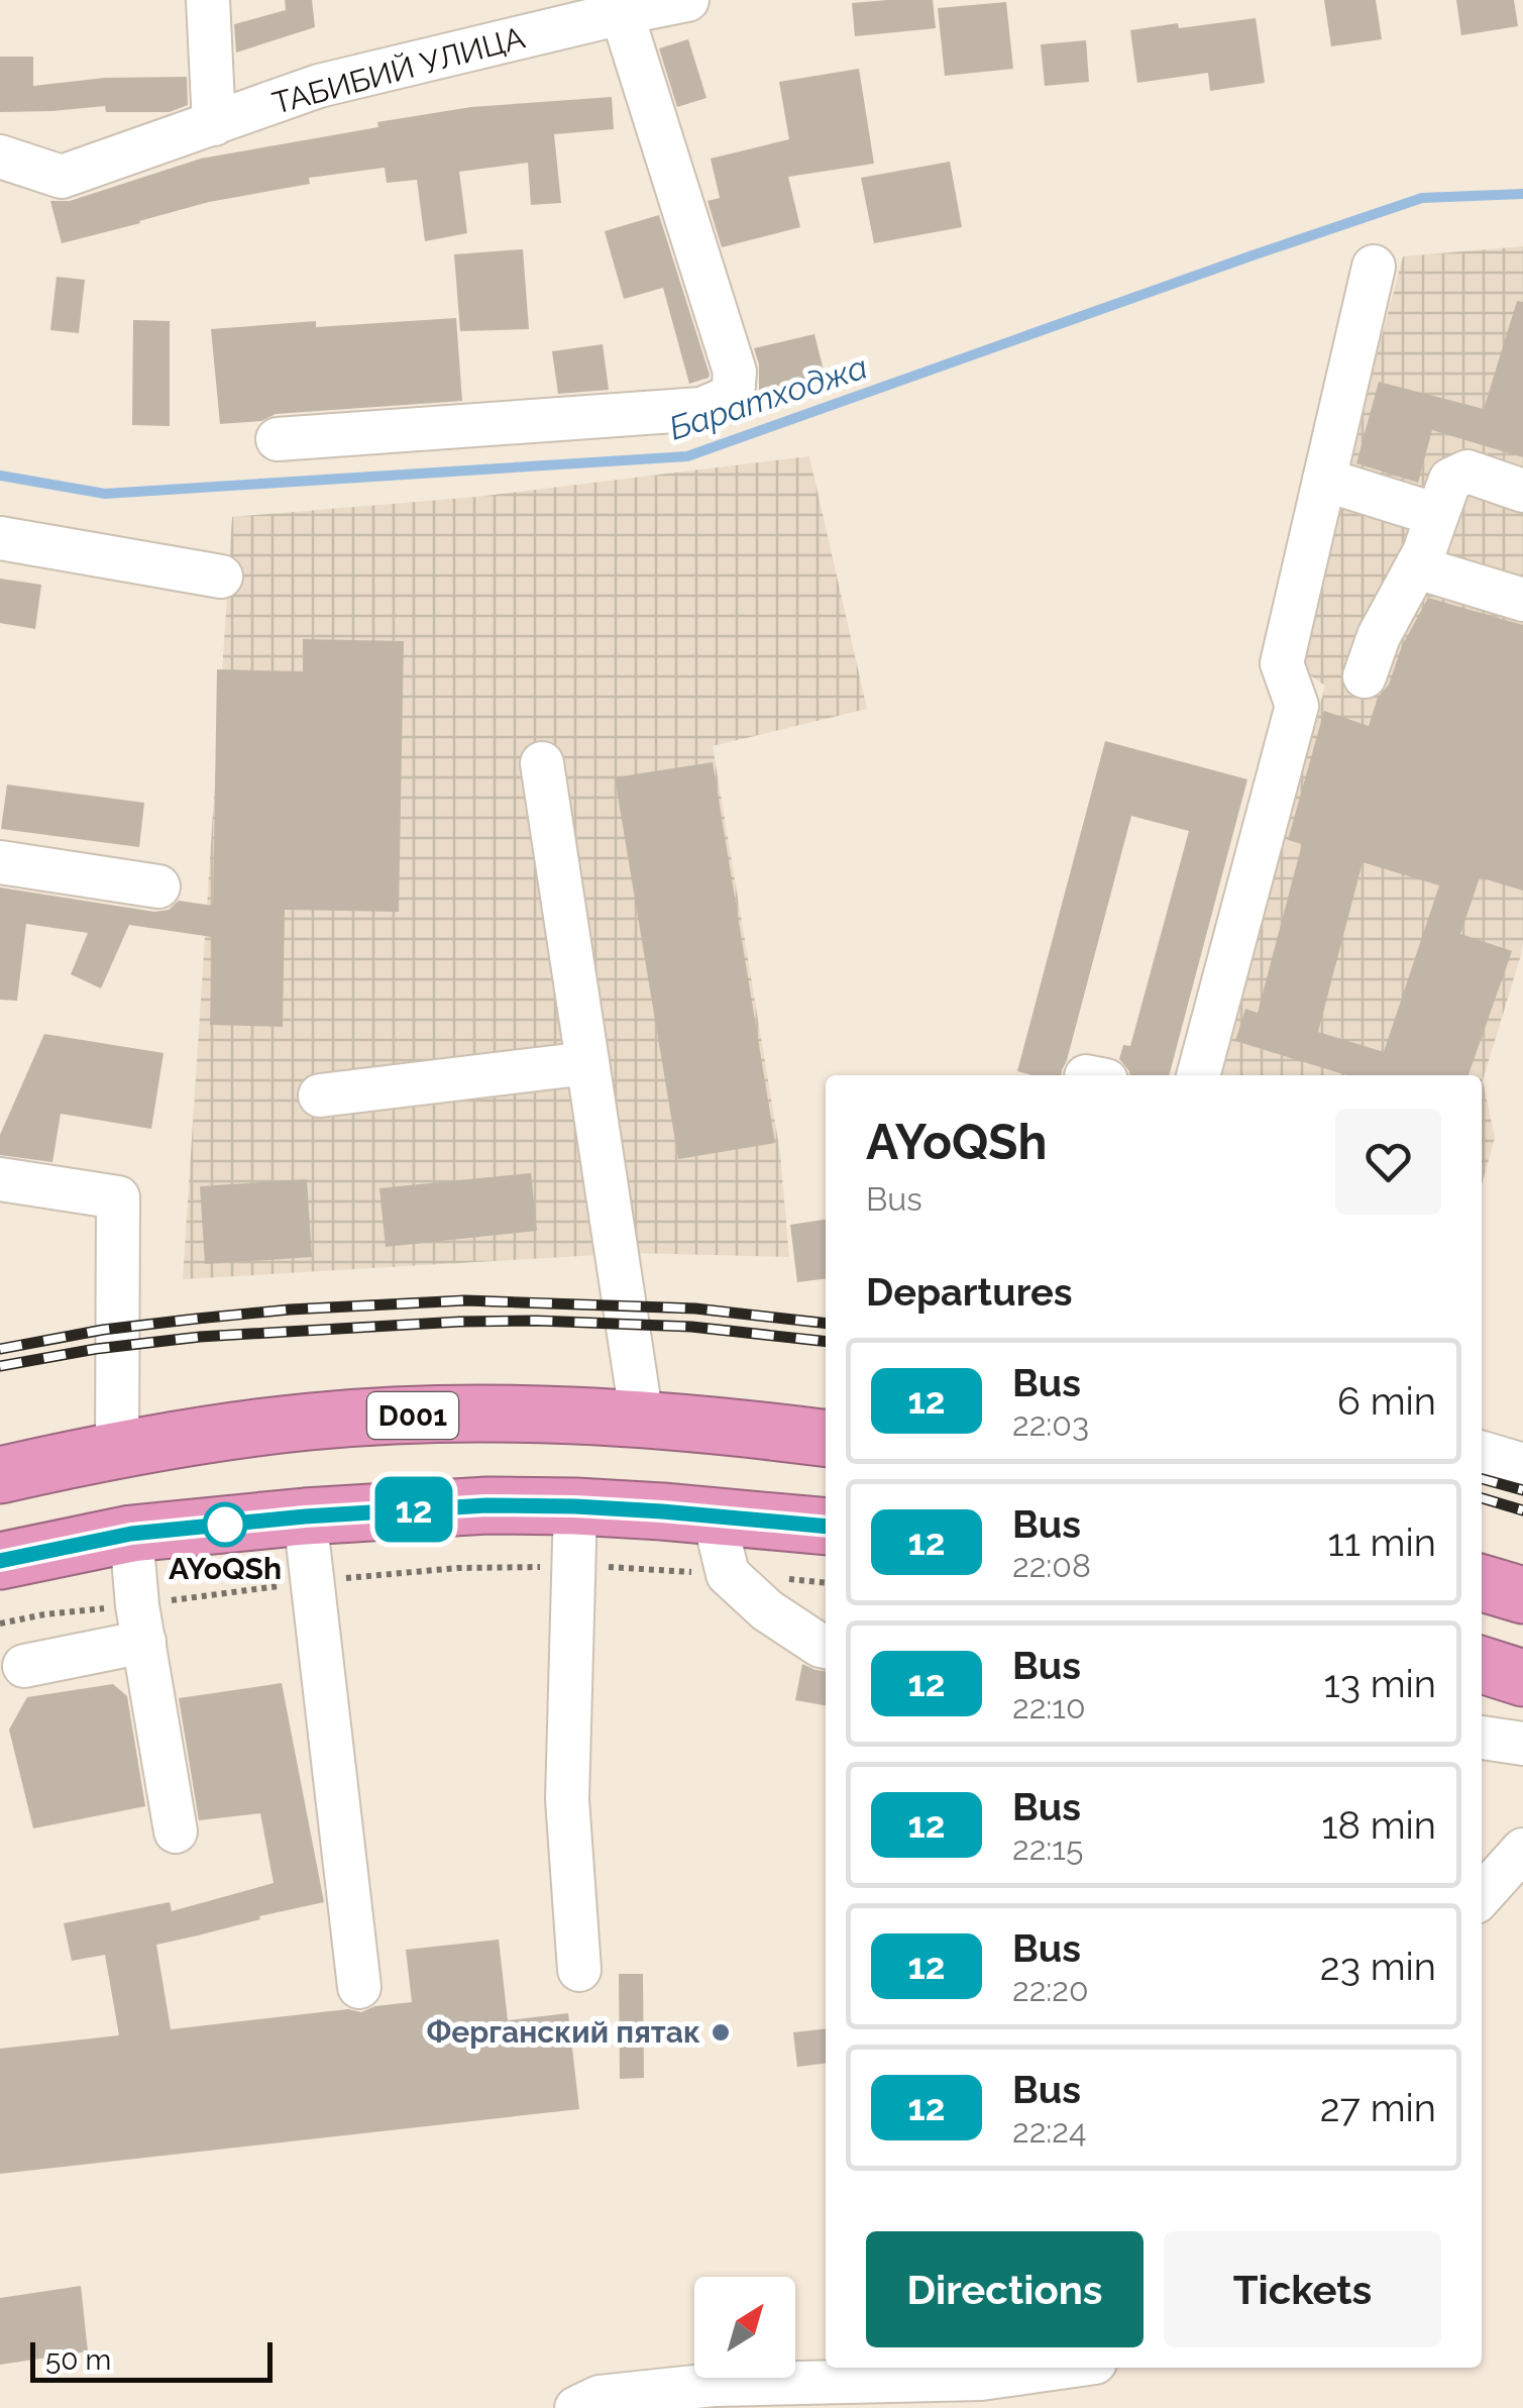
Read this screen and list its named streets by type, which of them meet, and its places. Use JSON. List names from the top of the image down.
{
  "streets": {
    "highway": ["D001"],
    "street": ["ТАБИБИЙ УЛИЦА"]
  },
  "water": ["Баратходжа"],
  "places": ["AYoQSh", "Ферганский пятак"],
  "lines": ["bus line 12"],
  "scale_bar": "50 m",
  "north": "top right",
  "page": {
    "on_map": "12",
    "heading": [
      ["AYoQSh", "Bus"],
      "Departures"
    ],
    "list": [
      {
        "mark": "12",
        "name": "Bus",
        "note": "22:03",
        "value": "6 min"
      },
      {
        "mark": "12",
        "name": "Bus",
        "note": "22:08",
        "value": "11 min"
      },
      {
        "mark": "12",
        "name": "Bus",
        "note": "22:10",
        "value": "13 min"
      },
      {
        "mark": "12",
        "name": "Bus",
        "note": "22:15",
        "value": "18 min"
      },
      {
        "mark": "12",
        "name": "Bus",
        "note": "22:20",
        "value": "23 min"
      },
      {
        "mark": "12",
        "name": "Bus",
        "note": "22:24",
        "value": "27 min"
      }
    ],
    "buttons": ["Directions", "Tickets"],
    "scale": "50 m"
  }
}
